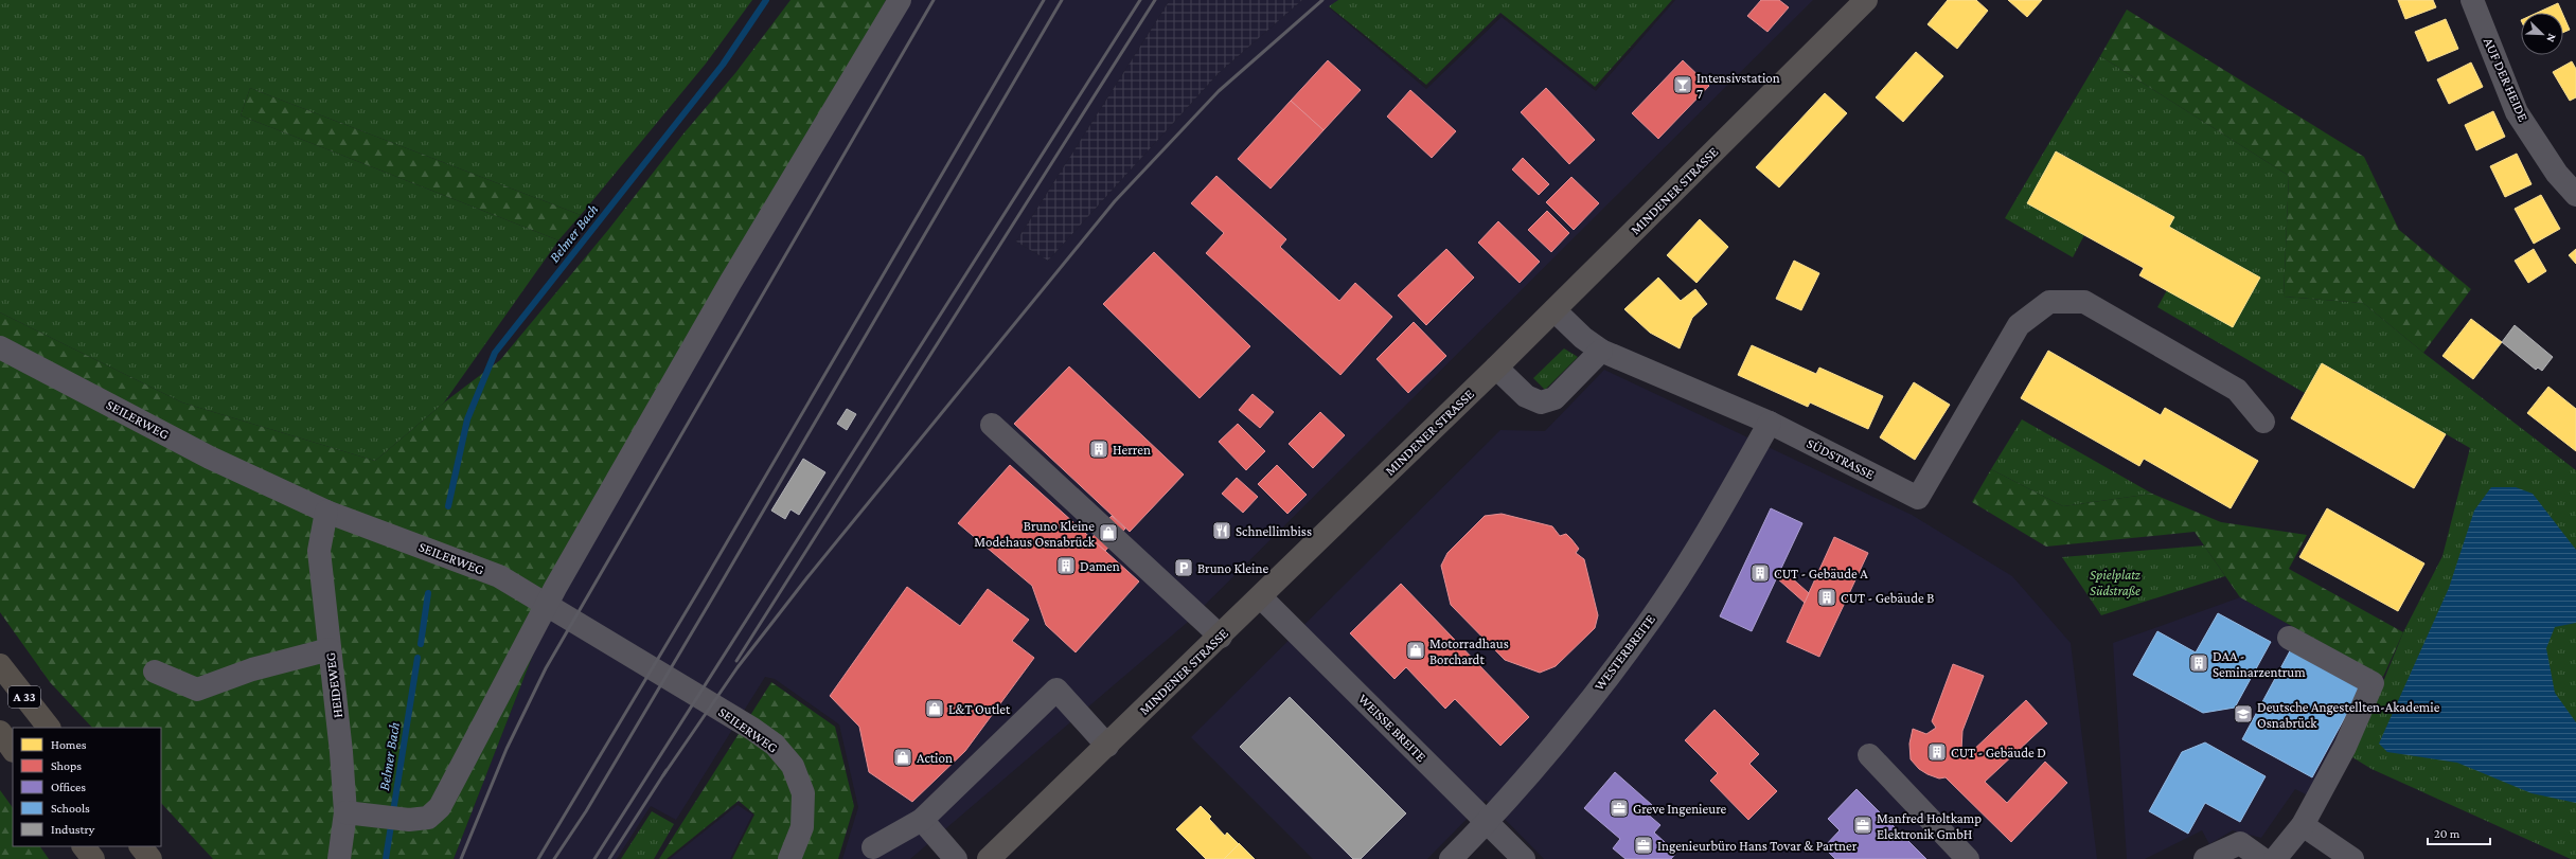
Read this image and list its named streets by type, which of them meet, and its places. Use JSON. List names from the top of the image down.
{
  "streets": {
    "highway": ["A 33"],
    "main road": ["MINDENER STRASSE"],
    "street": [
      "AUF DER HEIDE",
      "SEILERWEG",
      "SÜDSTRASSE",
      "WESTERBREITE",
      "HEIDEWEG",
      "WEISSE BREITE"
    ]
  },
  "crossings": [
    ["MINDENER STRASSE", "SÜDSTRASSE"],
    ["MINDENER STRASSE", "WEISSE BREITE"],
    ["SEILERWEG", "HEIDEWEG"],
    ["SÜDSTRASSE", "WESTERBREITE"],
    ["WESTERBREITE", "WEISSE BREITE"]
  ],
  "water": ["Belmer Bach"],
  "parks": ["Spielplatz Südstraße"],
  "places": {
    "bar": ["Intensivstation 7"],
    "building": [
      "Herren",
      "Damen",
      "CUT - Gebäude A",
      "CUT - Gebäude B",
      "DAA - Seminarzentrum",
      "CUT - Gebäude D"
    ],
    "restaurant": ["Schnellimbiss"],
    "shop": [
      "Bruno Kleine Modehaus Osnabrück",
      "Motorradhaus Borchardt",
      "L&T Outlet",
      "Action"
    ],
    "parking": ["Bruno Kleine"],
    "school or university": ["Deutsche Angestellten-Akademie Osnabrück"],
    "office": ["Greve Ingenieure", "Manfred Holtkamp Elektronik GmbH", "Ingenieurbüro Hans Tovar & Partner"]
  },
  "legend": [
    "Homes",
    "Shops",
    "Offices",
    "Schools",
    "Industry"
  ],
  "scale_bar": "20 m",
  "north": "bottom right"
}
